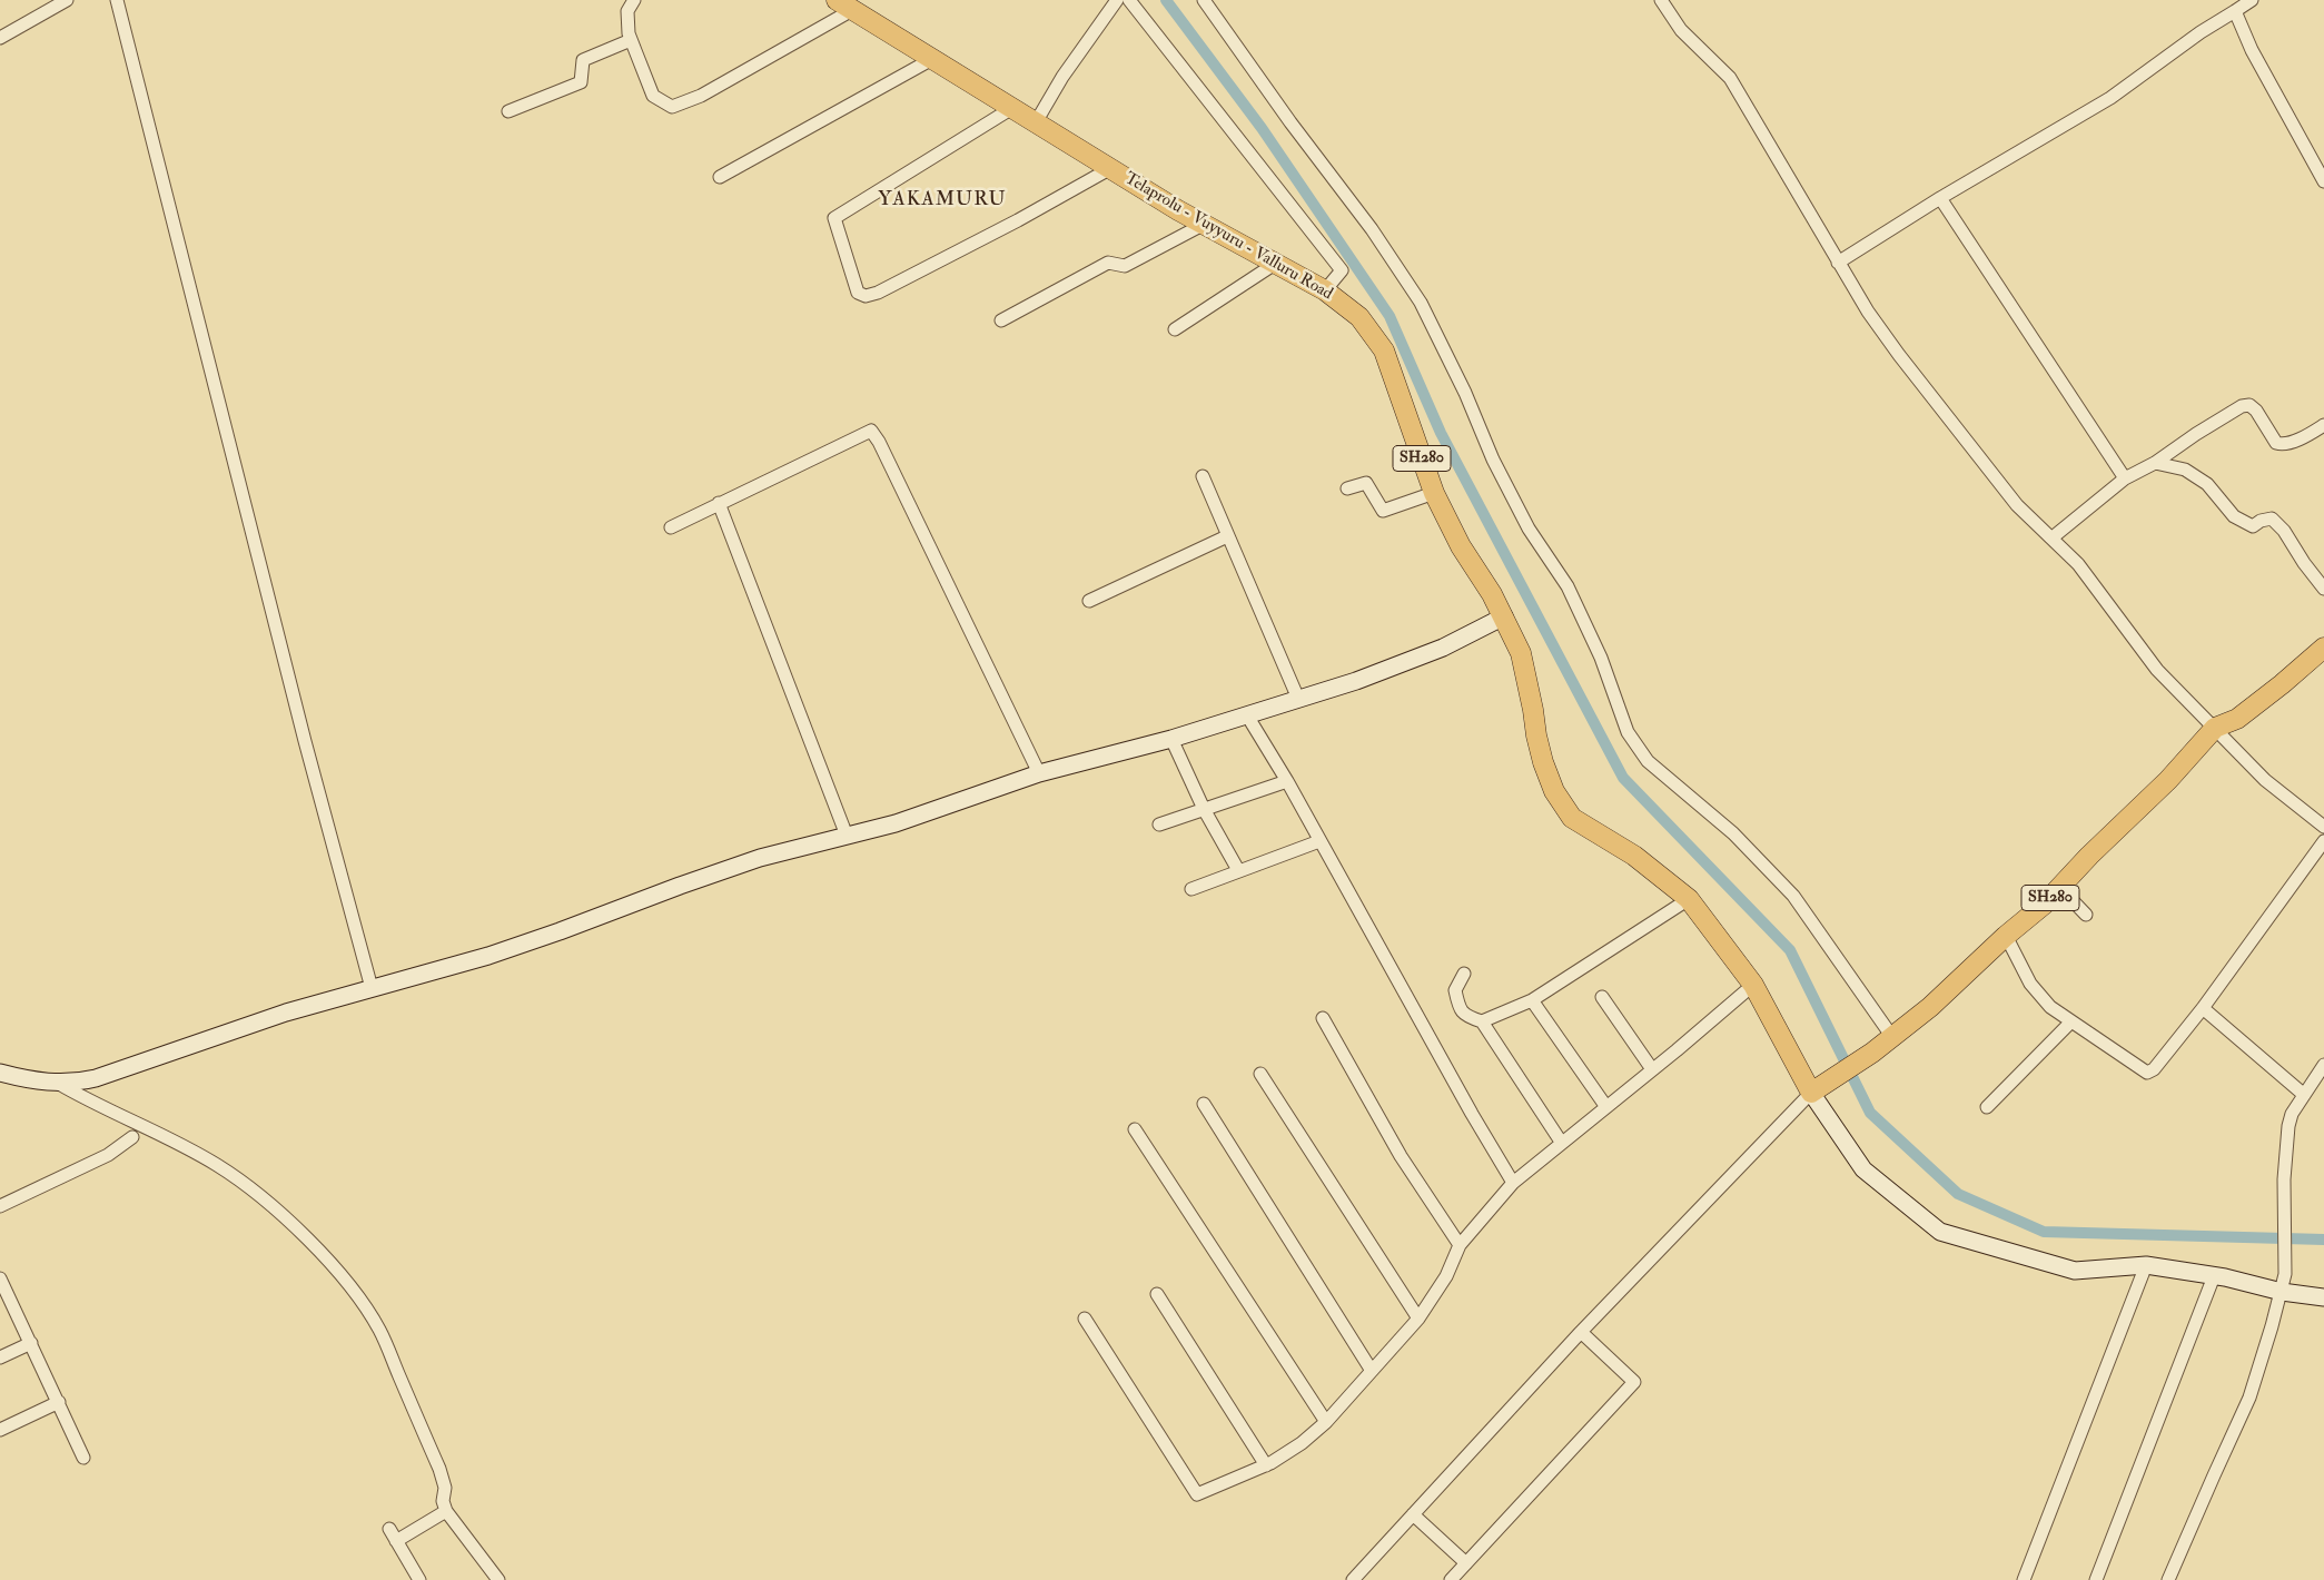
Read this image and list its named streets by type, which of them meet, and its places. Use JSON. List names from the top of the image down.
{
  "streets": {
    "main road": ["Telaprolu - Vuyyuru - Valluru Road", "SH280"]
  },
  "crossings": [
    ["Telaprolu - Vuyyuru - Valluru Road", "SH280"]
  ],
  "districts": ["YAKAMURU"]
}
